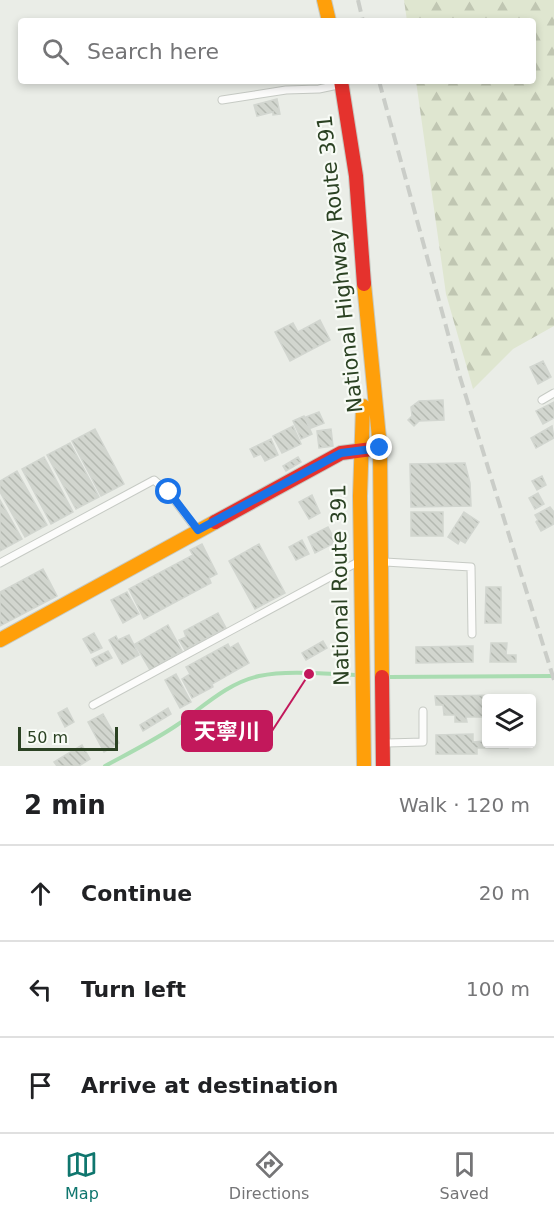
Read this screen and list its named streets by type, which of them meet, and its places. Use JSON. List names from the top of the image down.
{
  "streets": {
    "main road": ["National Highway Route 391", "National Route 391"]
  },
  "crossings": [
    ["National Highway Route 391", "National Route 391"]
  ],
  "places": ["天寧川"],
  "scale_bar": "50 m",
  "page": {
    "search": "Search here",
    "scale": "50 m",
    "heading": ["2 min", "Walk · 120 m"],
    "list": [
      ["Continue", "20 m"],
      ["Turn left", "100 m"],
      "Arrive at destination"
    ],
    "nav": ["Map", "Directions", "Saved"]
  }
}
